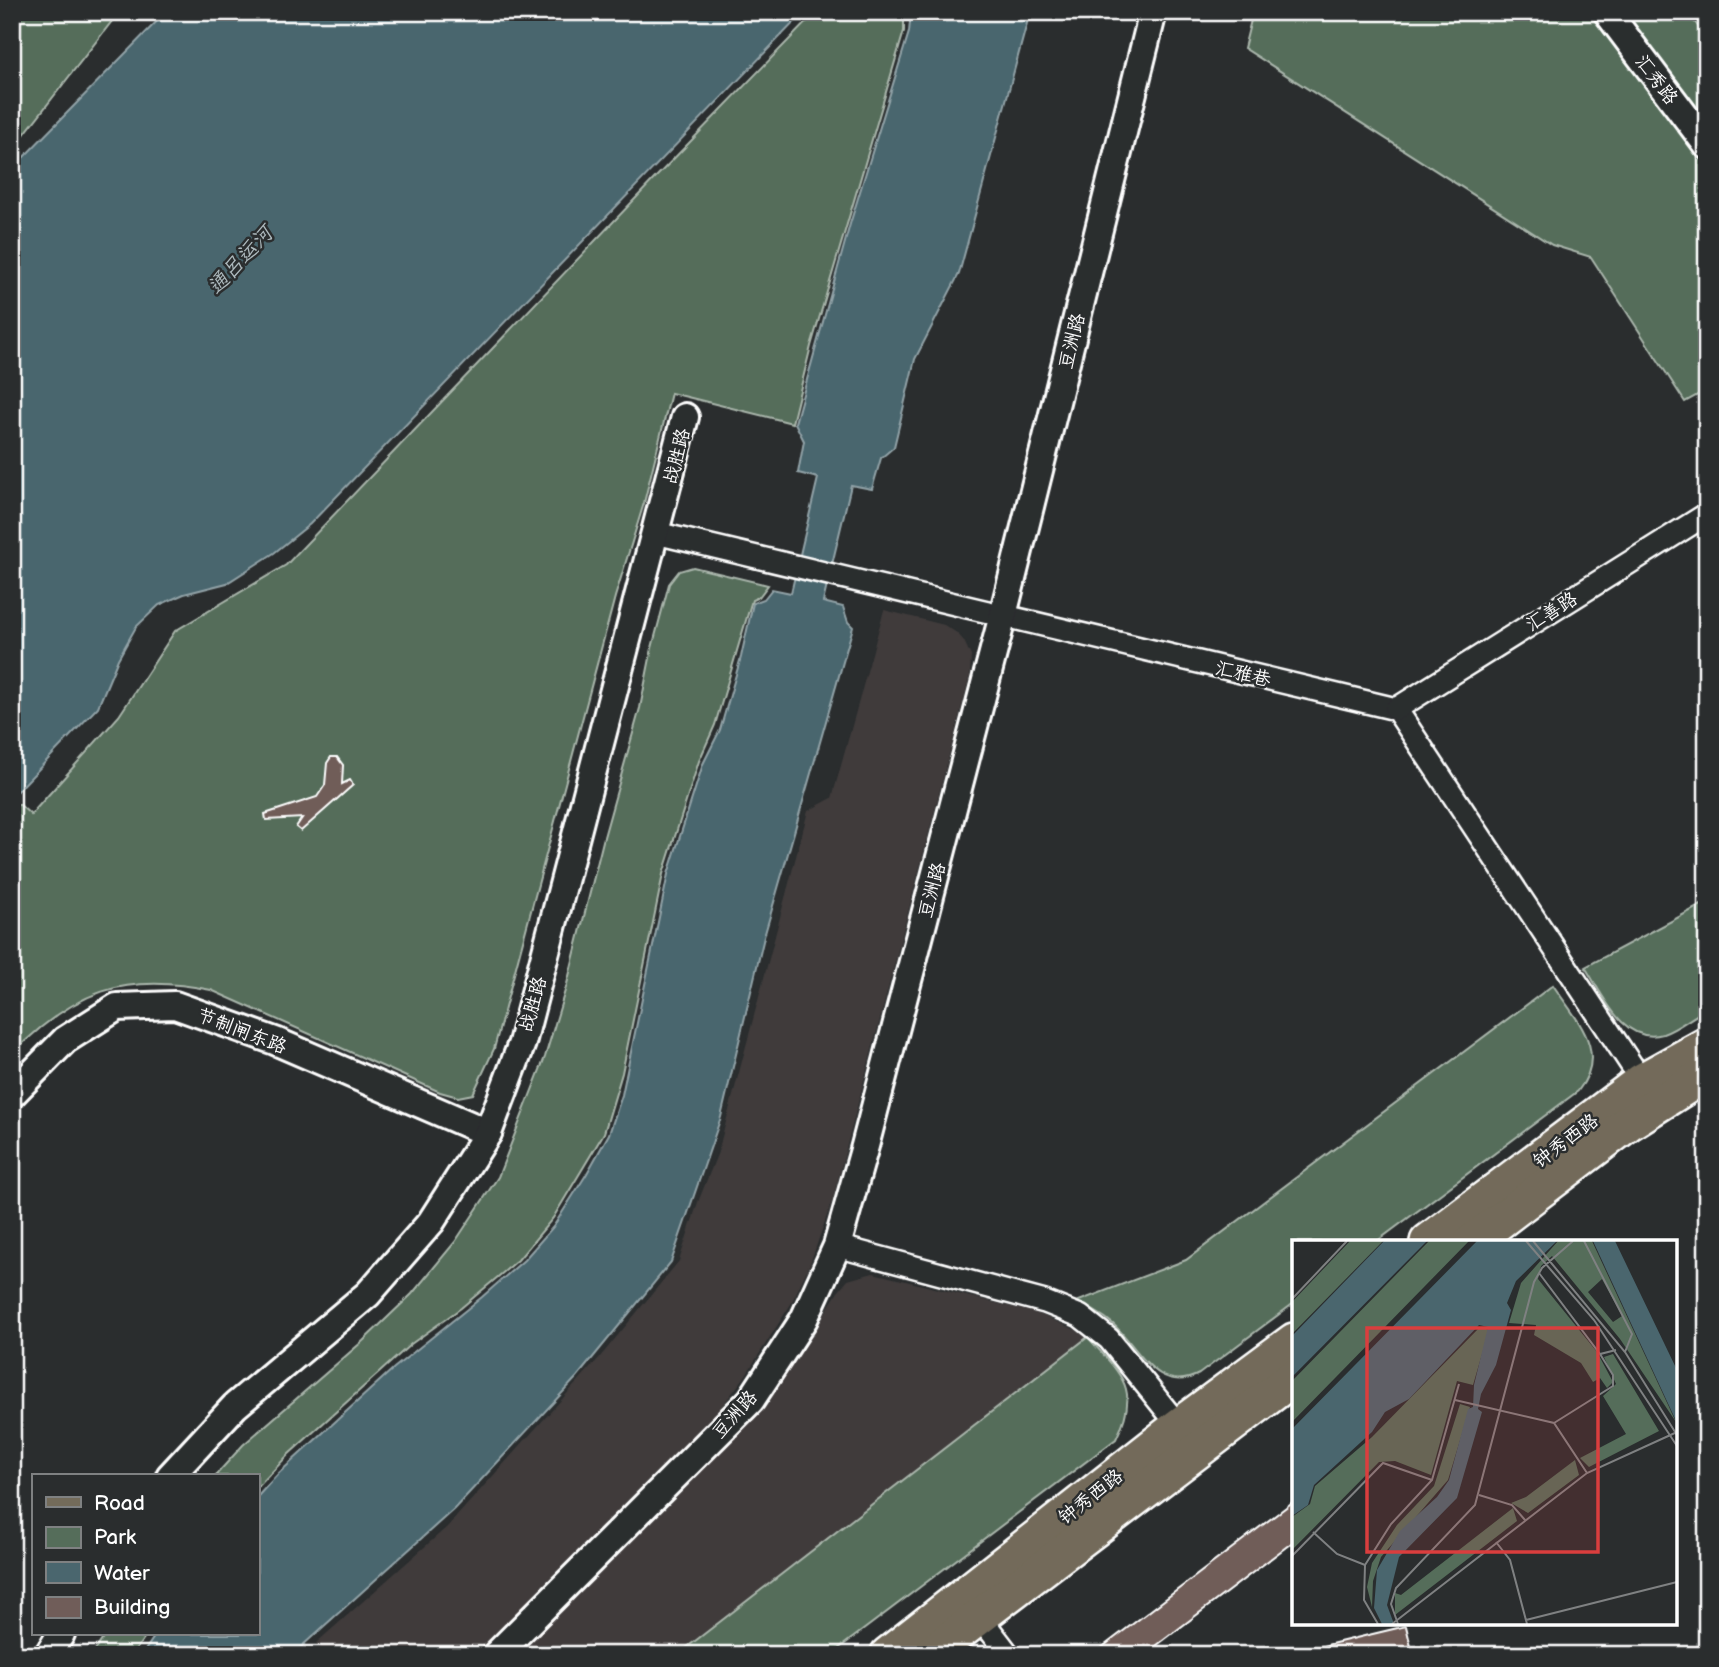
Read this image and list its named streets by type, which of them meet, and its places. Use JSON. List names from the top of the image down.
{
  "streets": {
    "main road": ["钟秀西路"],
    "street": [
      "汇秀路",
      "豆洲路",
      "战胜路",
      "汇善路",
      "汇雅巷",
      "节制闸东路"
    ]
  },
  "crossings": [
    ["豆洲路", "汇雅巷"],
    ["战胜路", "汇雅巷"],
    ["战胜路", "节制闸东路"],
    ["汇善路", "汇雅巷"]
  ],
  "water": ["通吕运河"],
  "legend": [
    "Road",
    "Park",
    "Water",
    "Building"
  ]
}
